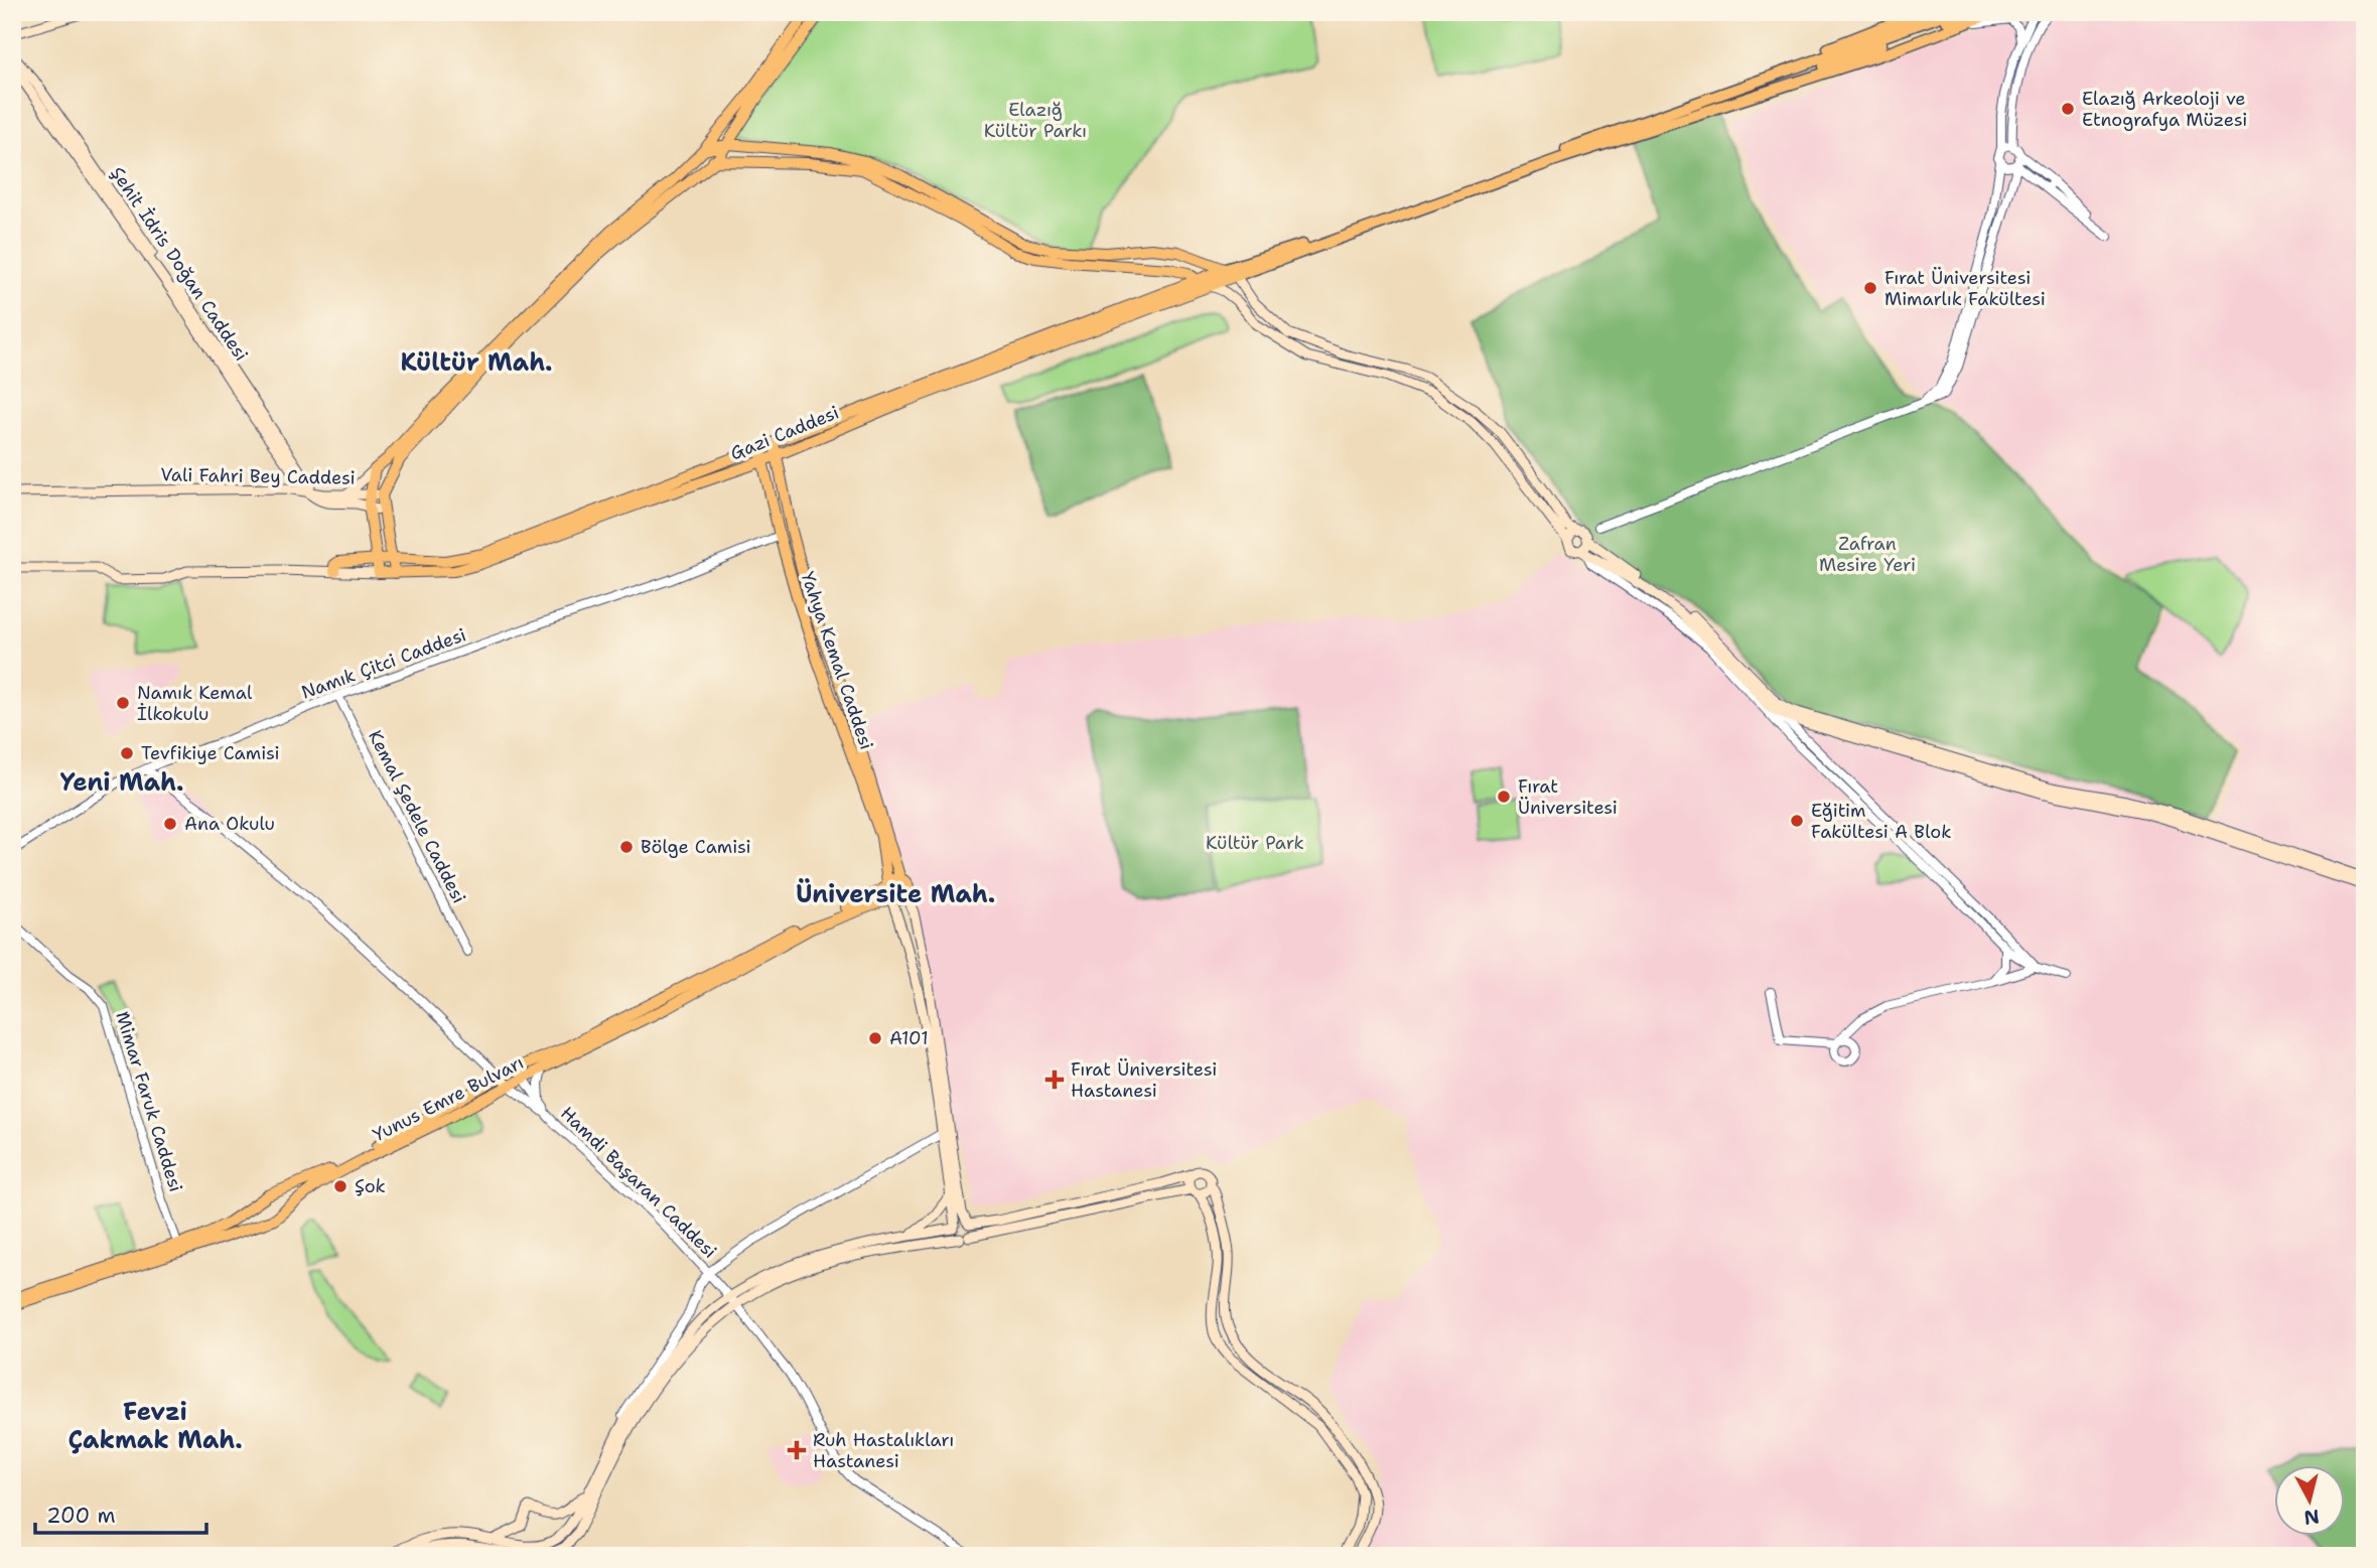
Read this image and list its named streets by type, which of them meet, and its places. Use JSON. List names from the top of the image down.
{
  "streets": {
    "main road": [
      "Şehit İdris Doğan Caddesi",
      "Gazi Caddesi",
      "Vali Fahri Bey Caddesi",
      "Yahya Kemal Caddesi",
      "Yunus Emre Bulvarı"
    ],
    "street": [
      "Namık Çitci Caddesi",
      "Kemal Şedele Caddesi",
      "Mimar Faruk Caddesi",
      "Hamdi Başaran Caddesi"
    ]
  },
  "crossings": [
    ["Şehit İdris Doğan Caddesi", "Vali Fahri Bey Caddesi"],
    ["Gazi Caddesi", "Yahya Kemal Caddesi"],
    ["Yahya Kemal Caddesi", "Namık Çitci Caddesi"],
    ["Yahya Kemal Caddesi", "Yunus Emre Bulvarı"],
    ["Namık Çitci Caddesi", "Kemal Şedele Caddesi"],
    ["Yunus Emre Bulvarı", "Mimar Faruk Caddesi"],
    ["Yunus Emre Bulvarı", "Hamdi Başaran Caddesi"]
  ],
  "districts": [
    "Kültür Mah.",
    "Yeni Mah.",
    "Üniversite Mah.",
    "Fevzi Çakmak Mah."
  ],
  "parks": ["Elazığ Kültür Parkı", "Zafran Mesire Yeri", "Kültür Park"],
  "places": {
    "other": [
      "Elazığ Arkeoloji ve Etnografya Müzesi",
      "Fırat Üniversitesi Mimarlık Fakültesi",
      "Namık Kemal İlkokulu",
      "Tevfikiye Camisi",
      "Fırat Üniversitesi",
      "Eğitim Fakültesi A Blok",
      "Ana Okulu",
      "Bölge Camisi",
      "A101",
      "Şok"
    ],
    "health": ["Fırat Üniversitesi Hastanesi", "Ruh Hastalıkları Hastanesi"]
  },
  "scale_bar": "200 m",
  "north": "bottom"
}
